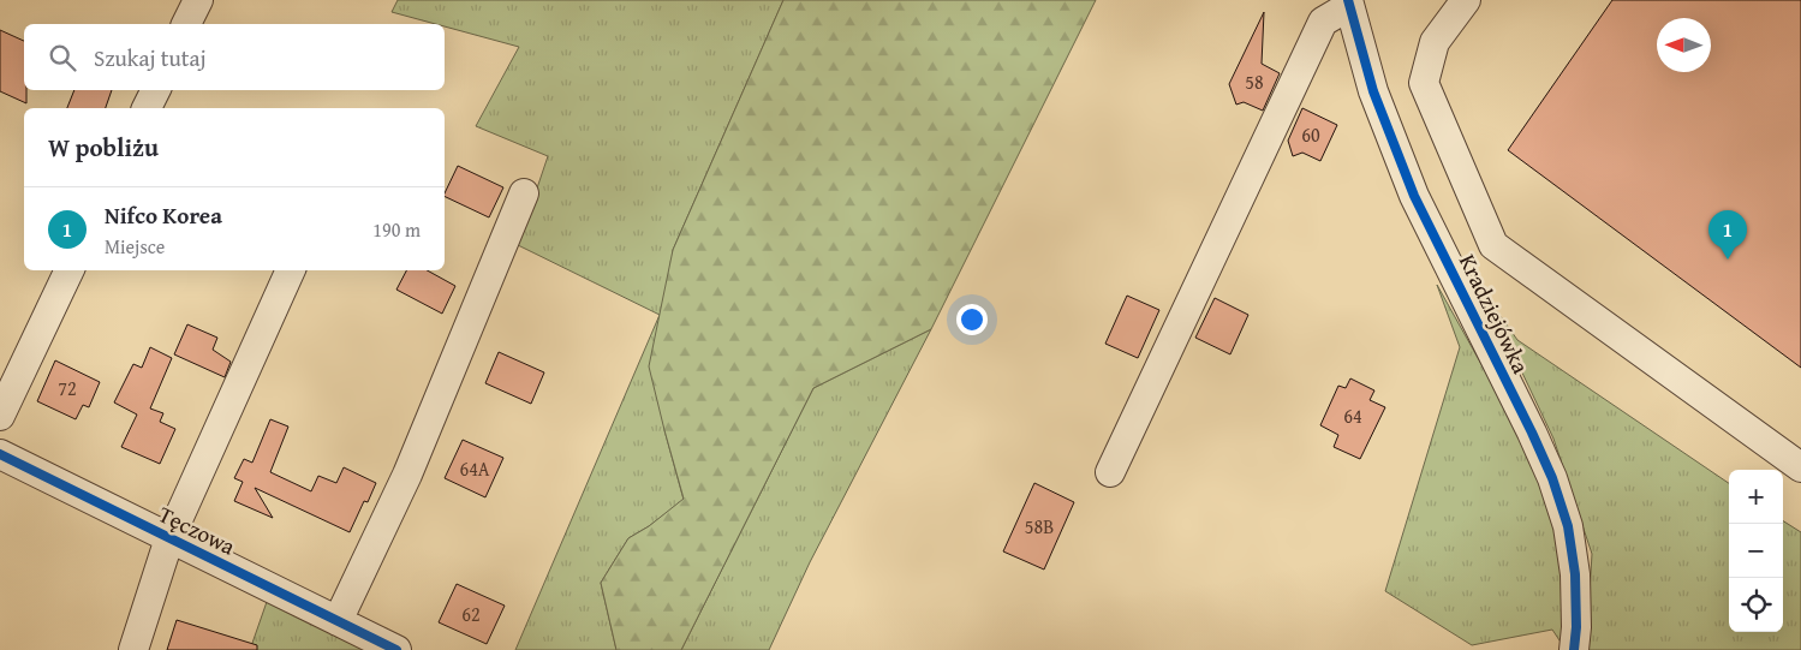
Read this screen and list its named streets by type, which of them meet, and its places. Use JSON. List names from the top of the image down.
{
  "streets": {
    "street": ["Kradziejówka", "Tęczowa"]
  },
  "house_numbers": [
    "58",
    "60",
    "72",
    "64",
    "64A",
    "58B",
    "62"
  ],
  "north": "left",
  "page": {
    "search": "Szukaj tutaj",
    "heading": "W pobliżu",
    "list": [
      {
        "mark": "1",
        "name": "Nifco Korea",
        "note": "Miejsce",
        "value": "190 m"
      }
    ],
    "pins": "1",
    "map_buttons": ["+", "−"]
  }
}
